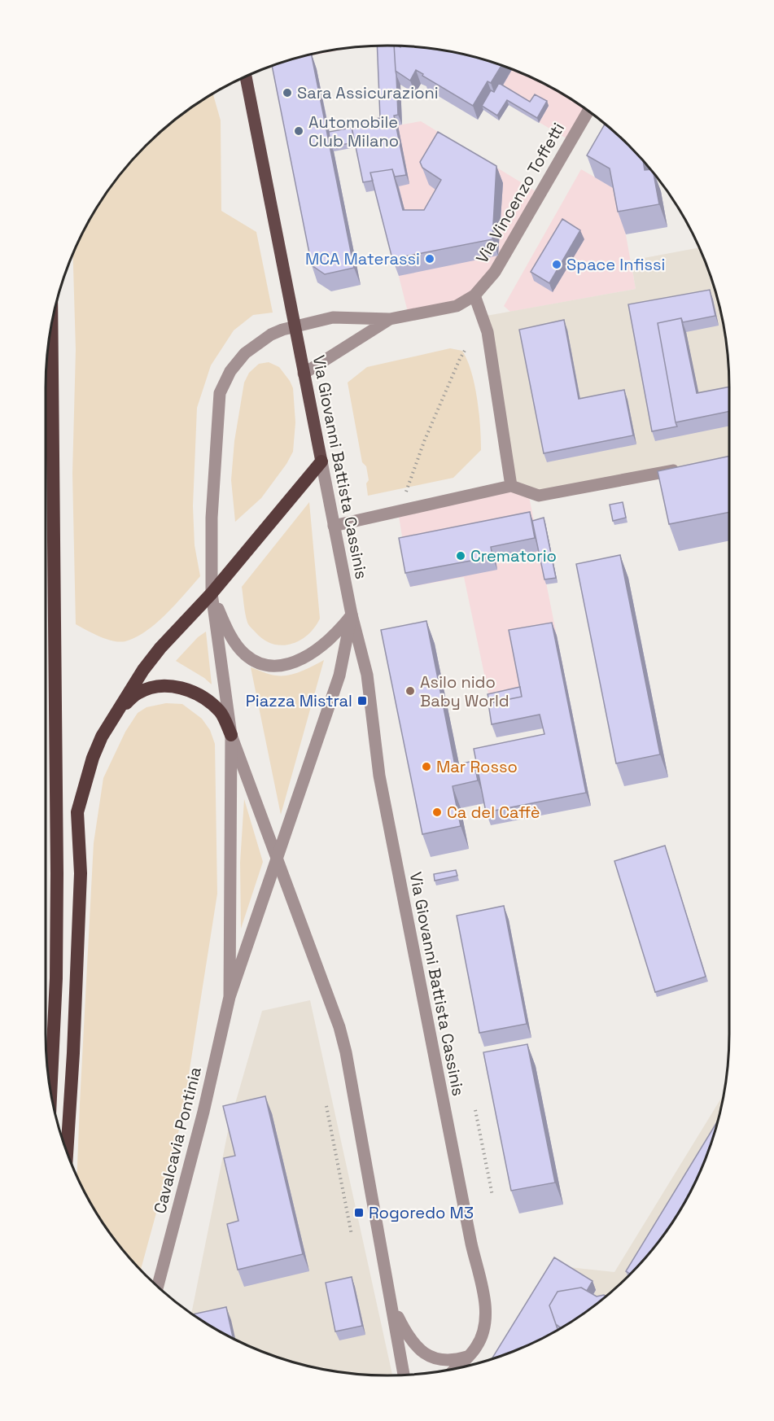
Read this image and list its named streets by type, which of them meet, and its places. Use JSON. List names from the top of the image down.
{
  "streets": {
    "main road": ["Via Giovanni Battista Cassinis"],
    "street": ["Via Vincenzo Toffetti", "Cavalcavia Pontinia"]
  },
  "crossings": [
    ["Via Giovanni Battista Cassinis", "Cavalcavia Pontinia"]
  ],
  "places": {
    "other": [
      "Sara Assicurazioni",
      "Automobile Club Milano",
      "MCA Materassi",
      "Space Infissi",
      "Crematorio",
      "Asilo nido Baby World",
      "Mar Rosso",
      "Ca del Caffè"
    ],
    "transit": ["Piazza Mistral", "Rogoredo M3"]
  }
}
